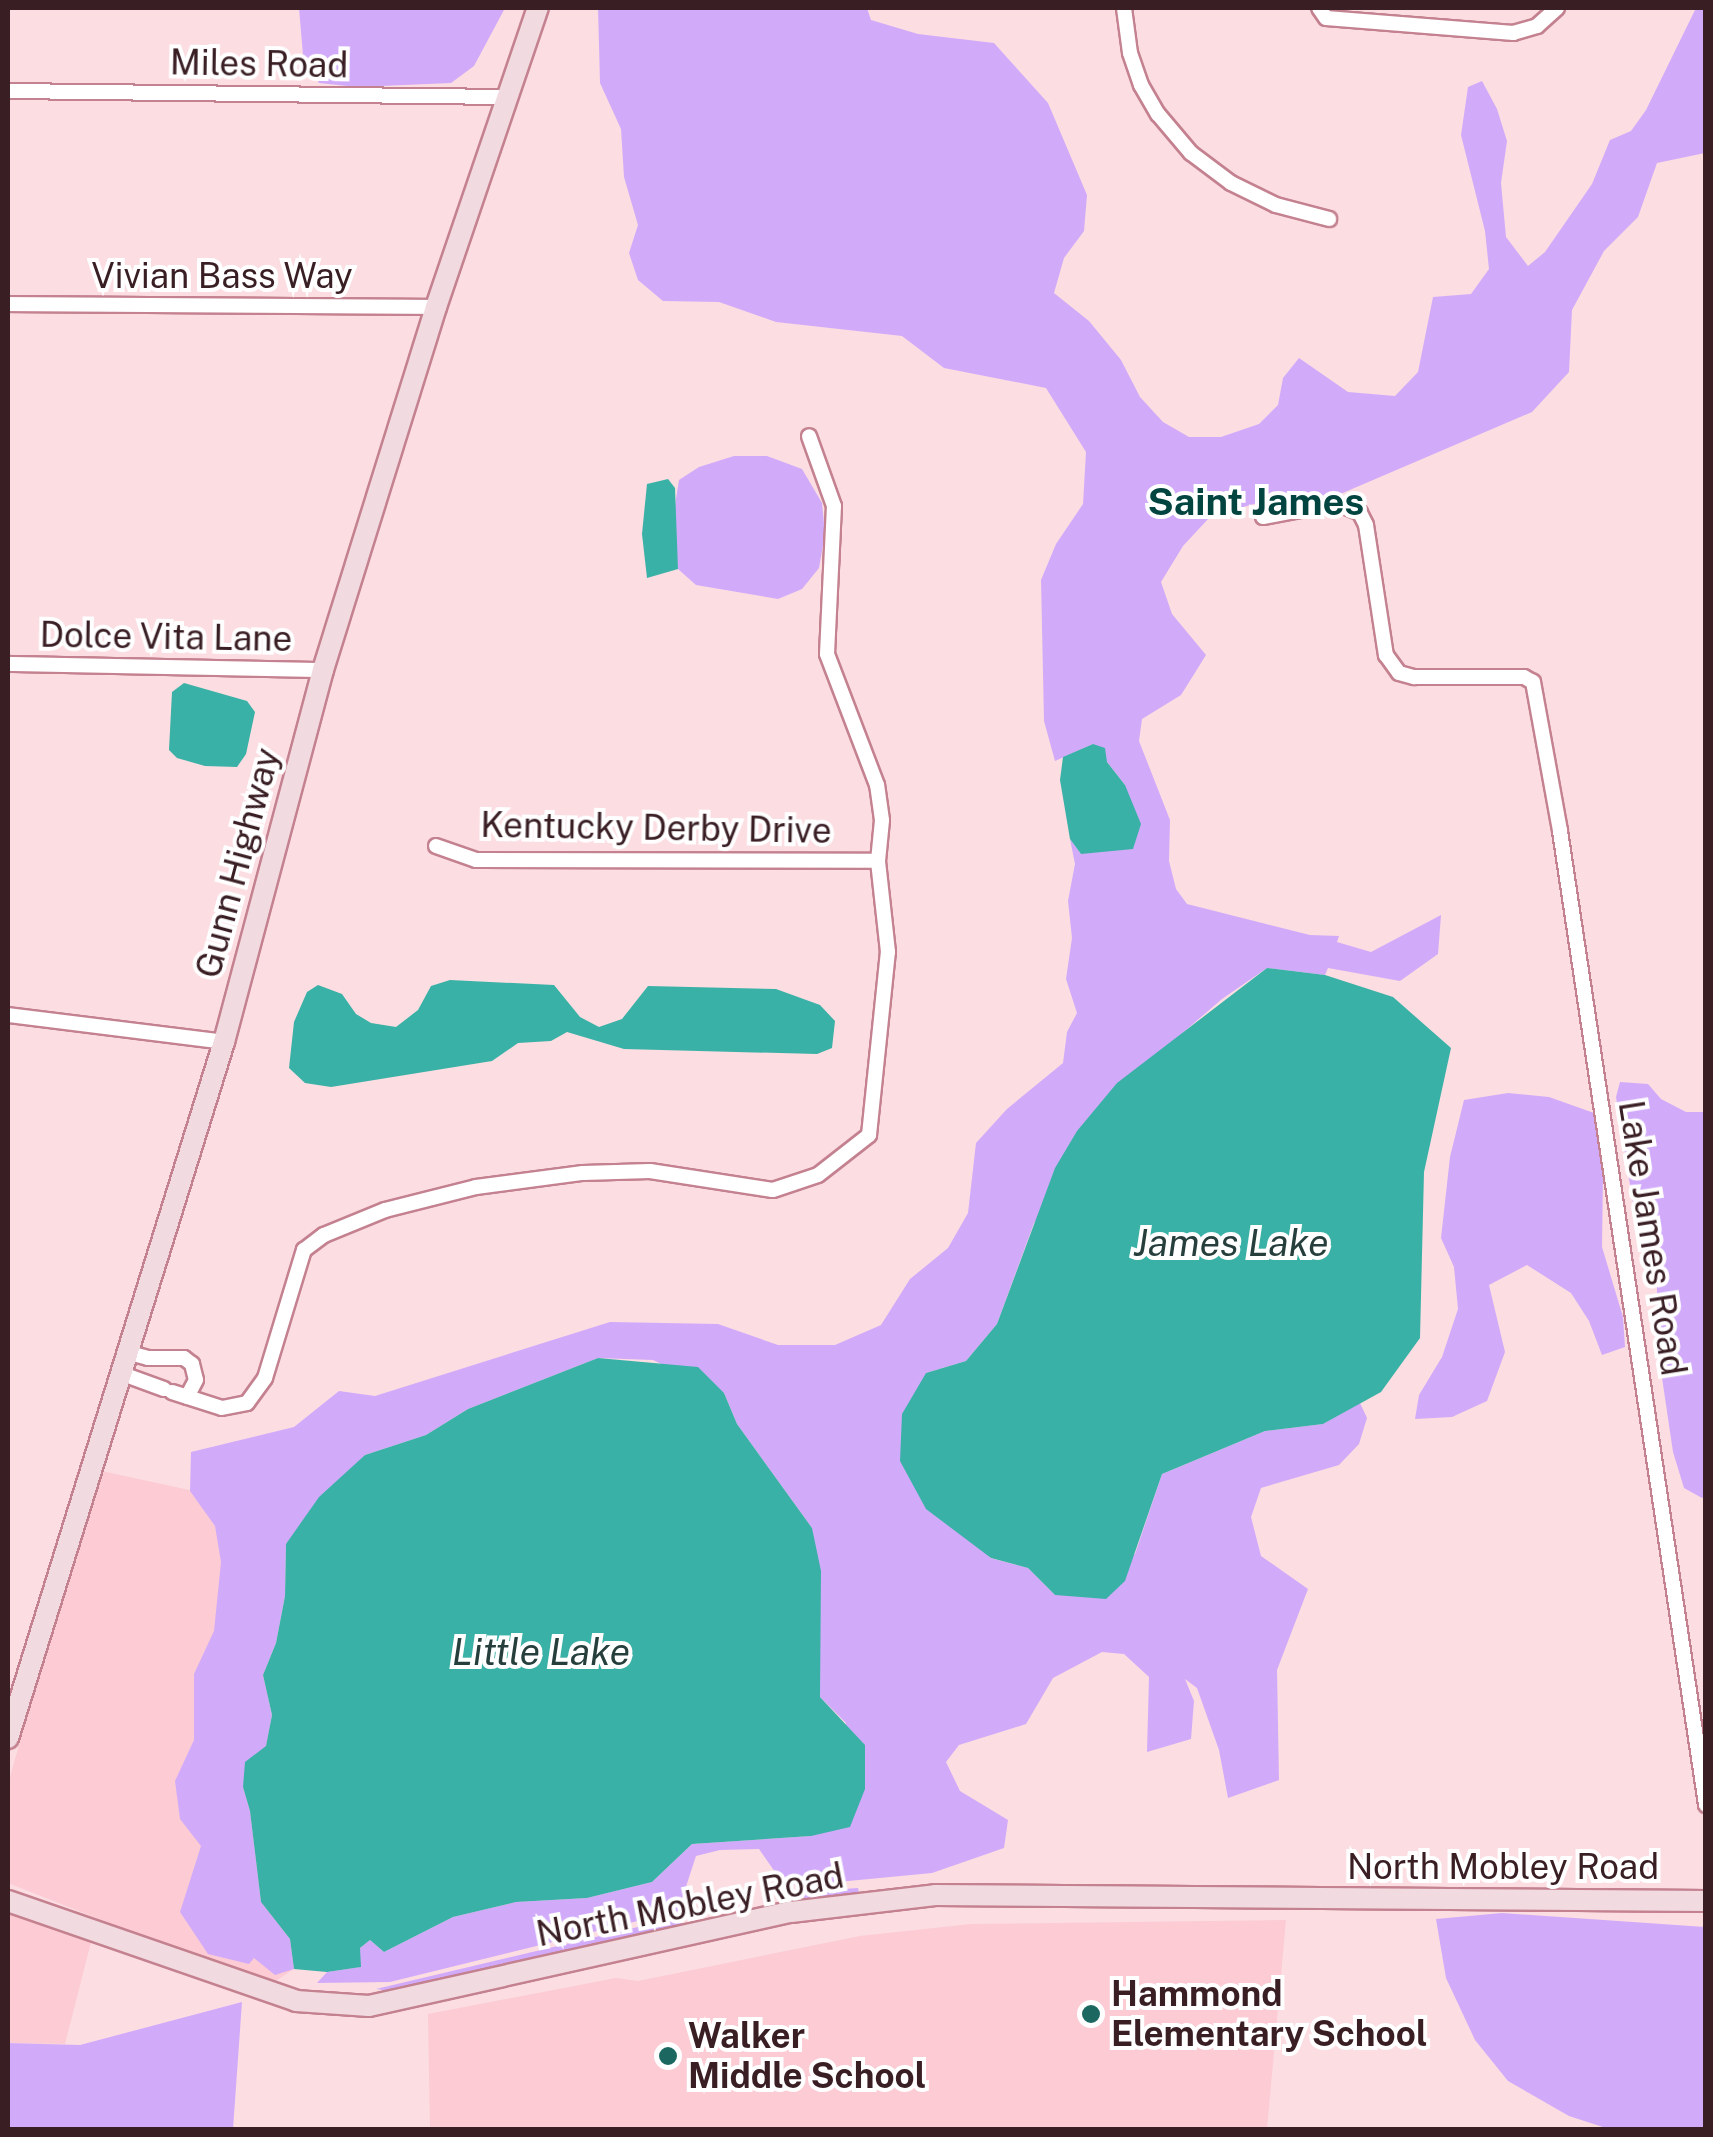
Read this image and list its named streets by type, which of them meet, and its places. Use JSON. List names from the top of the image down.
{
  "streets": {
    "main road": ["Gunn Highway", "North Mobley Road"],
    "street": [
      "Miles Road",
      "Vivian Bass Way",
      "Dolce Vita Lane",
      "Kentucky Derby Drive",
      "Lake James Road"
    ]
  },
  "crossings": [
    ["Miles Road", "Gunn Highway"],
    ["Vivian Bass Way", "Gunn Highway"],
    ["Dolce Vita Lane", "Gunn Highway"]
  ],
  "districts": ["Saint James"],
  "water": ["James Lake", "Little Lake"],
  "places": ["Hammond Elementary School", "Walker Middle School"]
}
